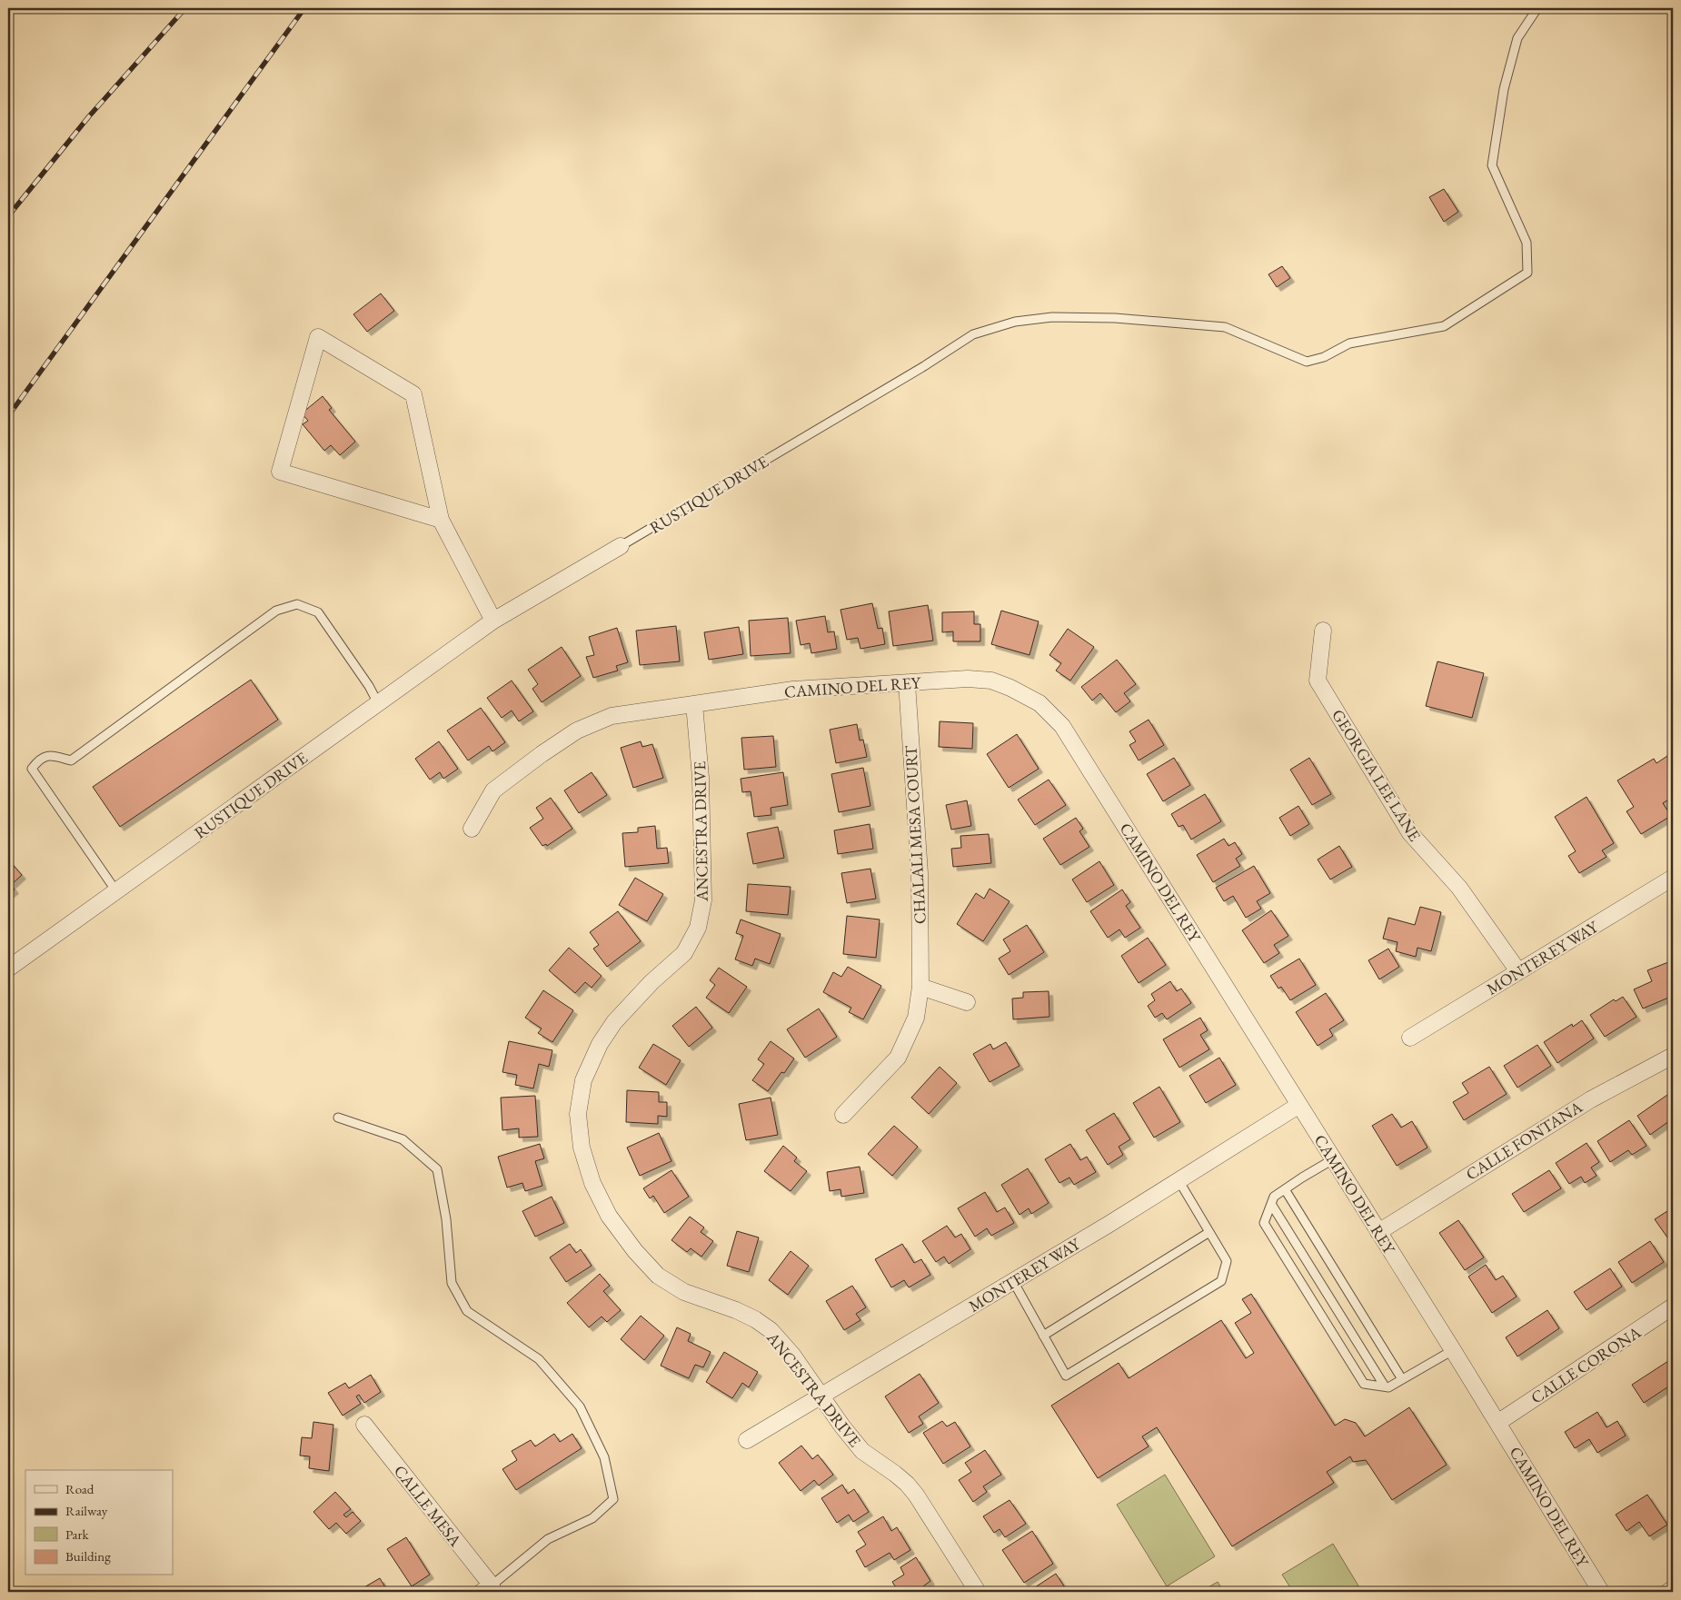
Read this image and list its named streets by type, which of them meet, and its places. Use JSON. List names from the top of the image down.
{
  "streets": {
    "street": [
      "RUSTIQUE DRIVE",
      "CAMINO DEL REY",
      "GEORGIA LEE LANE",
      "ANCESTRA DRIVE",
      "CHALALI MESA COURT",
      "MONTEREY WAY",
      "CALLE FONTANA",
      "CALLE CORONA",
      "CALLE MESA"
    ]
  },
  "crossings": [
    ["CAMINO DEL REY", "ANCESTRA DRIVE"],
    ["CAMINO DEL REY", "CHALALI MESA COURT"],
    ["CAMINO DEL REY", "MONTEREY WAY"],
    ["CAMINO DEL REY", "CALLE FONTANA"],
    ["CAMINO DEL REY", "CALLE CORONA"],
    ["GEORGIA LEE LANE", "MONTEREY WAY"],
    ["ANCESTRA DRIVE", "MONTEREY WAY"]
  ],
  "legend": [
    "Road",
    "Railway",
    "Park",
    "Building"
  ]
}
